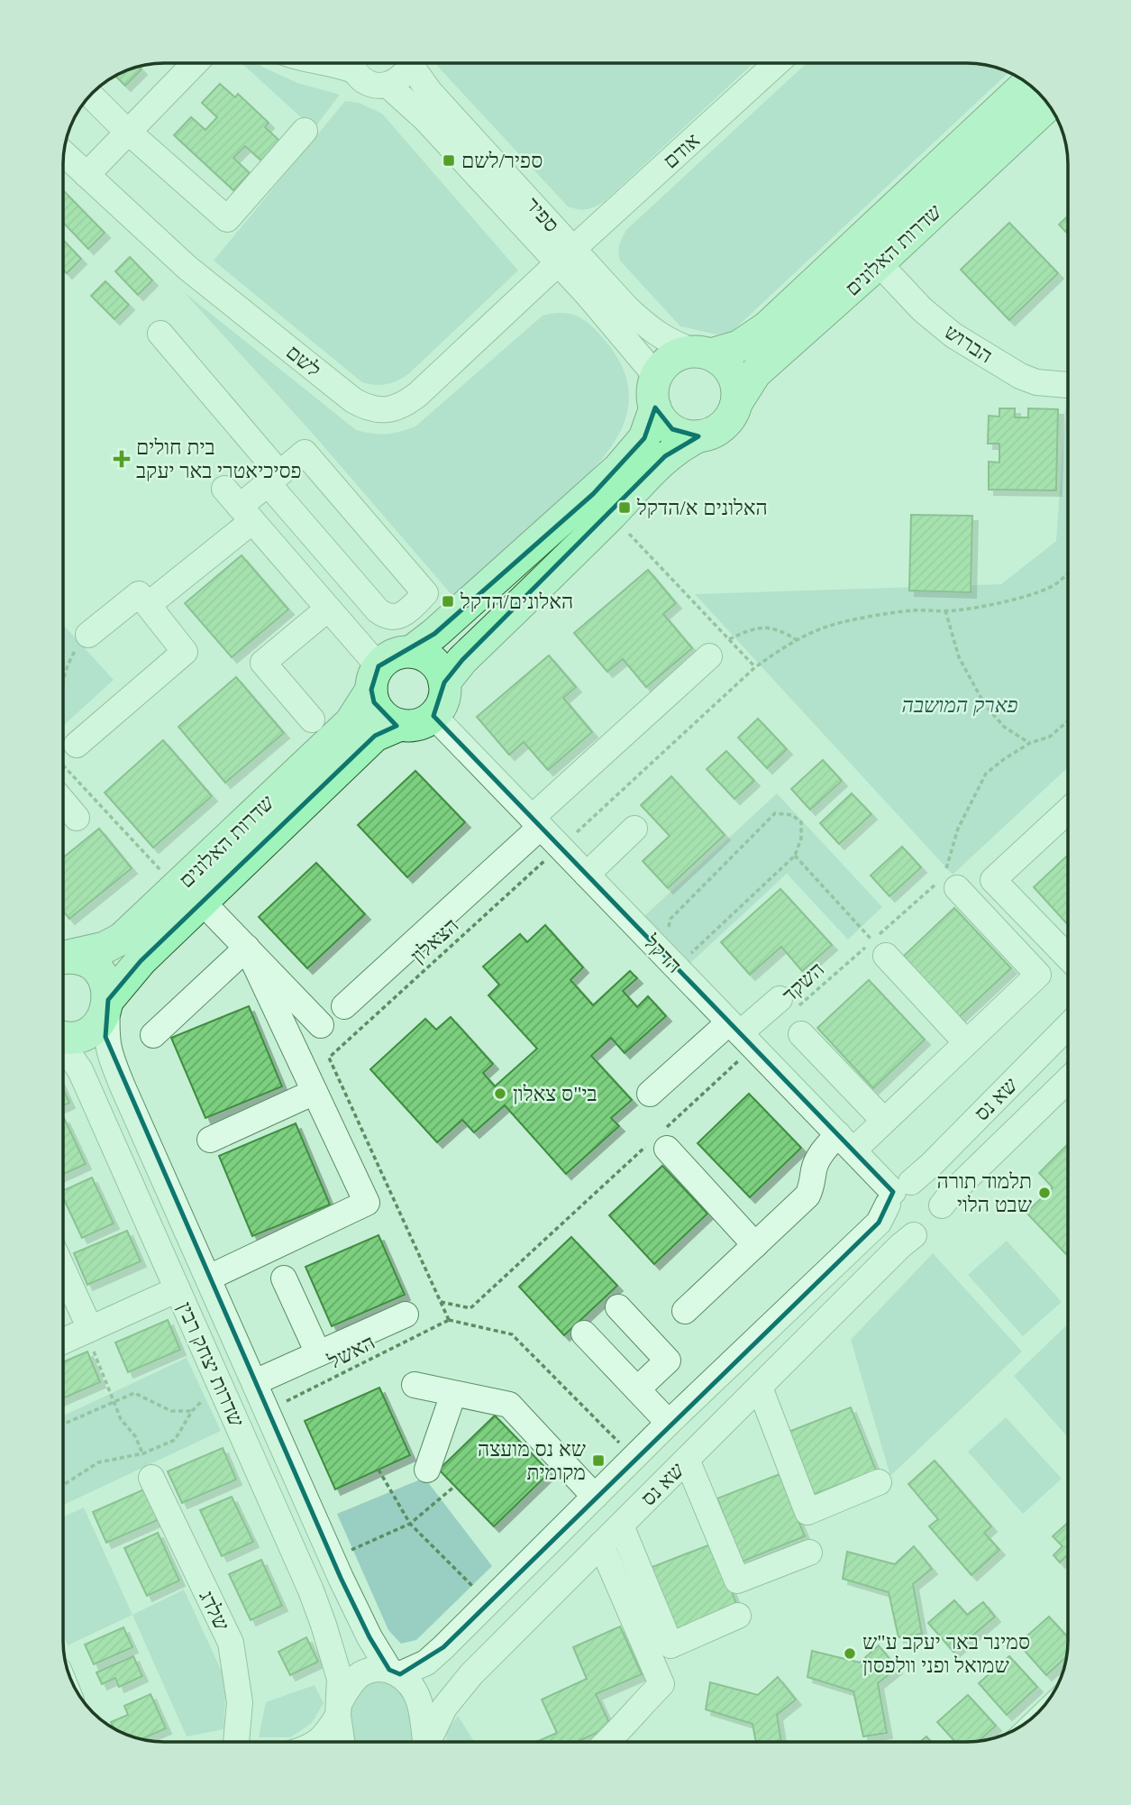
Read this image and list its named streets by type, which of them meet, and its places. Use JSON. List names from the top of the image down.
{
  "streets": {
    "main road": ["שדרות האלונים"],
    "street": [
      "אודם",
      "ספיר",
      "הברוש",
      "לשם",
      "הדקל",
      "שא נס",
      "שדרות יצחק רבין",
      "שלדג"
    ],
    "path": ["הצאלון", "השקד", "האשל"]
  },
  "crossings": [
    ["אודם", "ספיר"],
    ["אודם", "לשם"],
    ["ספיר", "שדרות האלונים"],
    ["ספיר", "לשם"],
    ["שדרות האלונים", "הברוש"],
    ["שדרות האלונים", "הדקל"],
    ["שדרות האלונים", "שדרות יצחק רבין"],
    ["הצאלון", "הדקל"],
    ["הדקל", "שא נס"],
    ["שא נס", "שדרות יצחק רבין"],
    ["האשל", "שדרות יצחק רבין"]
  ],
  "parks": ["פארק המושבה"],
  "places": {
    "transit": [
      "ספיר/לשם",
      "האלונים א/הדקל",
      "האלונים/הדקל",
      "שא נס מועצה מקומית"
    ],
    "health": ["בית חולים פסיכיאטרי באר יעקב"],
    "other": ["בי\"ס צאלון", "תלמוד תורה שבט הלוי", "סמינר באר יעקב ע\"ש שמואל ופני וולפסון"]
  }
}
